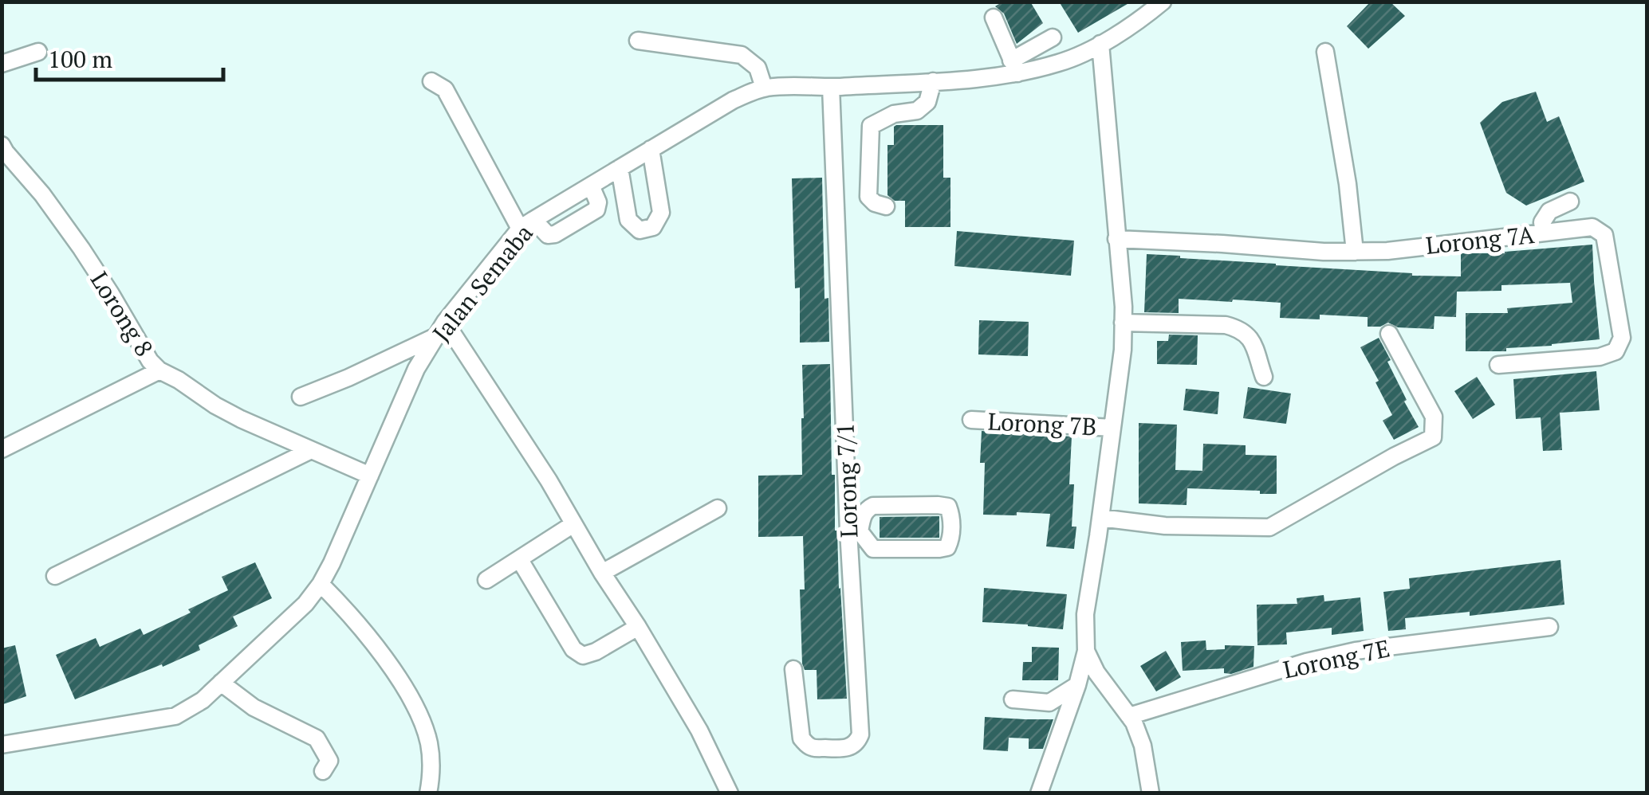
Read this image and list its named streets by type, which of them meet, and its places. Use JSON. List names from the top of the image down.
{
  "streets": {
    "street": [
      "Lorong 7A",
      "Jalan Semaba",
      "Lorong 8",
      "Lorong 7B",
      "Lorong 7/1",
      "Lorong 7E"
    ]
  },
  "crossings": [
    ["Jalan Semaba", "Lorong 8"],
    ["Jalan Semaba", "Lorong 7/1"]
  ],
  "scale_bar": "100 m"
}
